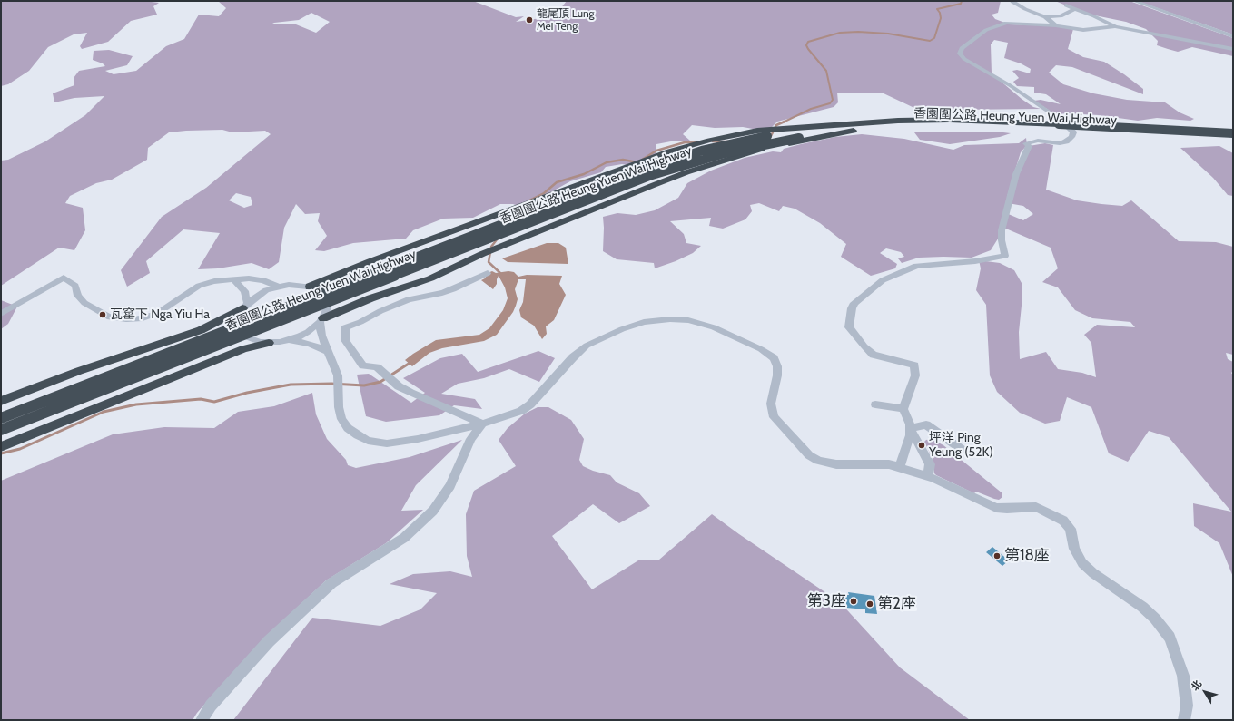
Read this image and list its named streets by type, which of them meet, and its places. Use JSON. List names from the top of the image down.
{
  "streets": {
    "highway": ["香園圍公路 Heung Yuen Wai Highway"]
  },
  "places": [
    "龍尾頂 Lung Mei Teng",
    "瓦窰下 Nga Yiu Ha",
    "坪洋 Ping Yeung (52K)",
    "第18座",
    "第3座",
    "第2座"
  ],
  "north": "top left"
}
